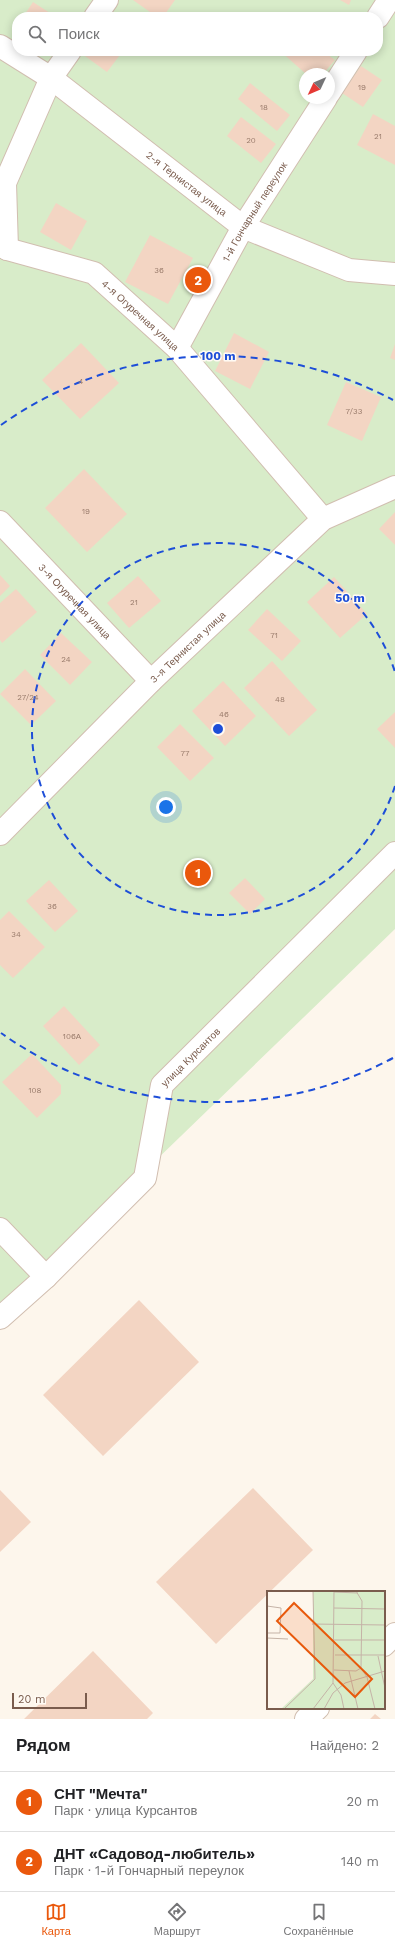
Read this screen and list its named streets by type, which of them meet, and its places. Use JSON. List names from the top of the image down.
{
  "streets": {
    "street": [
      "2-я Тернистая улица",
      "1-й Гончарный переулок",
      "4-я Огуречная улица",
      "3-я Огуречная улица",
      "3-я Тернистая улица",
      "улица Курсантов"
    ]
  },
  "crossings": [
    ["2-я Тернистая улица", "1-й Гончарный переулок"],
    ["1-й Гончарный переулок", "4-я Огуречная улица"],
    ["4-я Огуречная улица", "3-я Тернистая улица"],
    ["3-я Огуречная улица", "3-я Тернистая улица"]
  ],
  "house_numbers": [
    "19",
    "18",
    "21",
    "20",
    "36",
    "4",
    "7/33",
    "19",
    "21",
    "71",
    "24",
    "27/24",
    "48",
    "46",
    "77",
    "36",
    "34",
    "106А",
    "108"
  ],
  "scale_bar": "20 m",
  "north": "bottom left",
  "page": {
    "search": "Поиск",
    "pins": ["2", "1"],
    "scale": "20 m",
    "heading": ["Рядом", "Найдено: 2"],
    "list": [
      {
        "mark": "1",
        "name": "СНТ \"Мечта\"",
        "note": "Парк · улица Курсантов",
        "value": "20 m"
      },
      {
        "mark": "2",
        "name": "ДНТ «Садовод-любитель»",
        "note": "Парк · 1-й Гончарный переулок",
        "value": "140 m"
      }
    ],
    "nav": ["Карта", "Маршрут", "Сохранённые"]
  },
  "rings": ["100 m", "50 m"]
}
